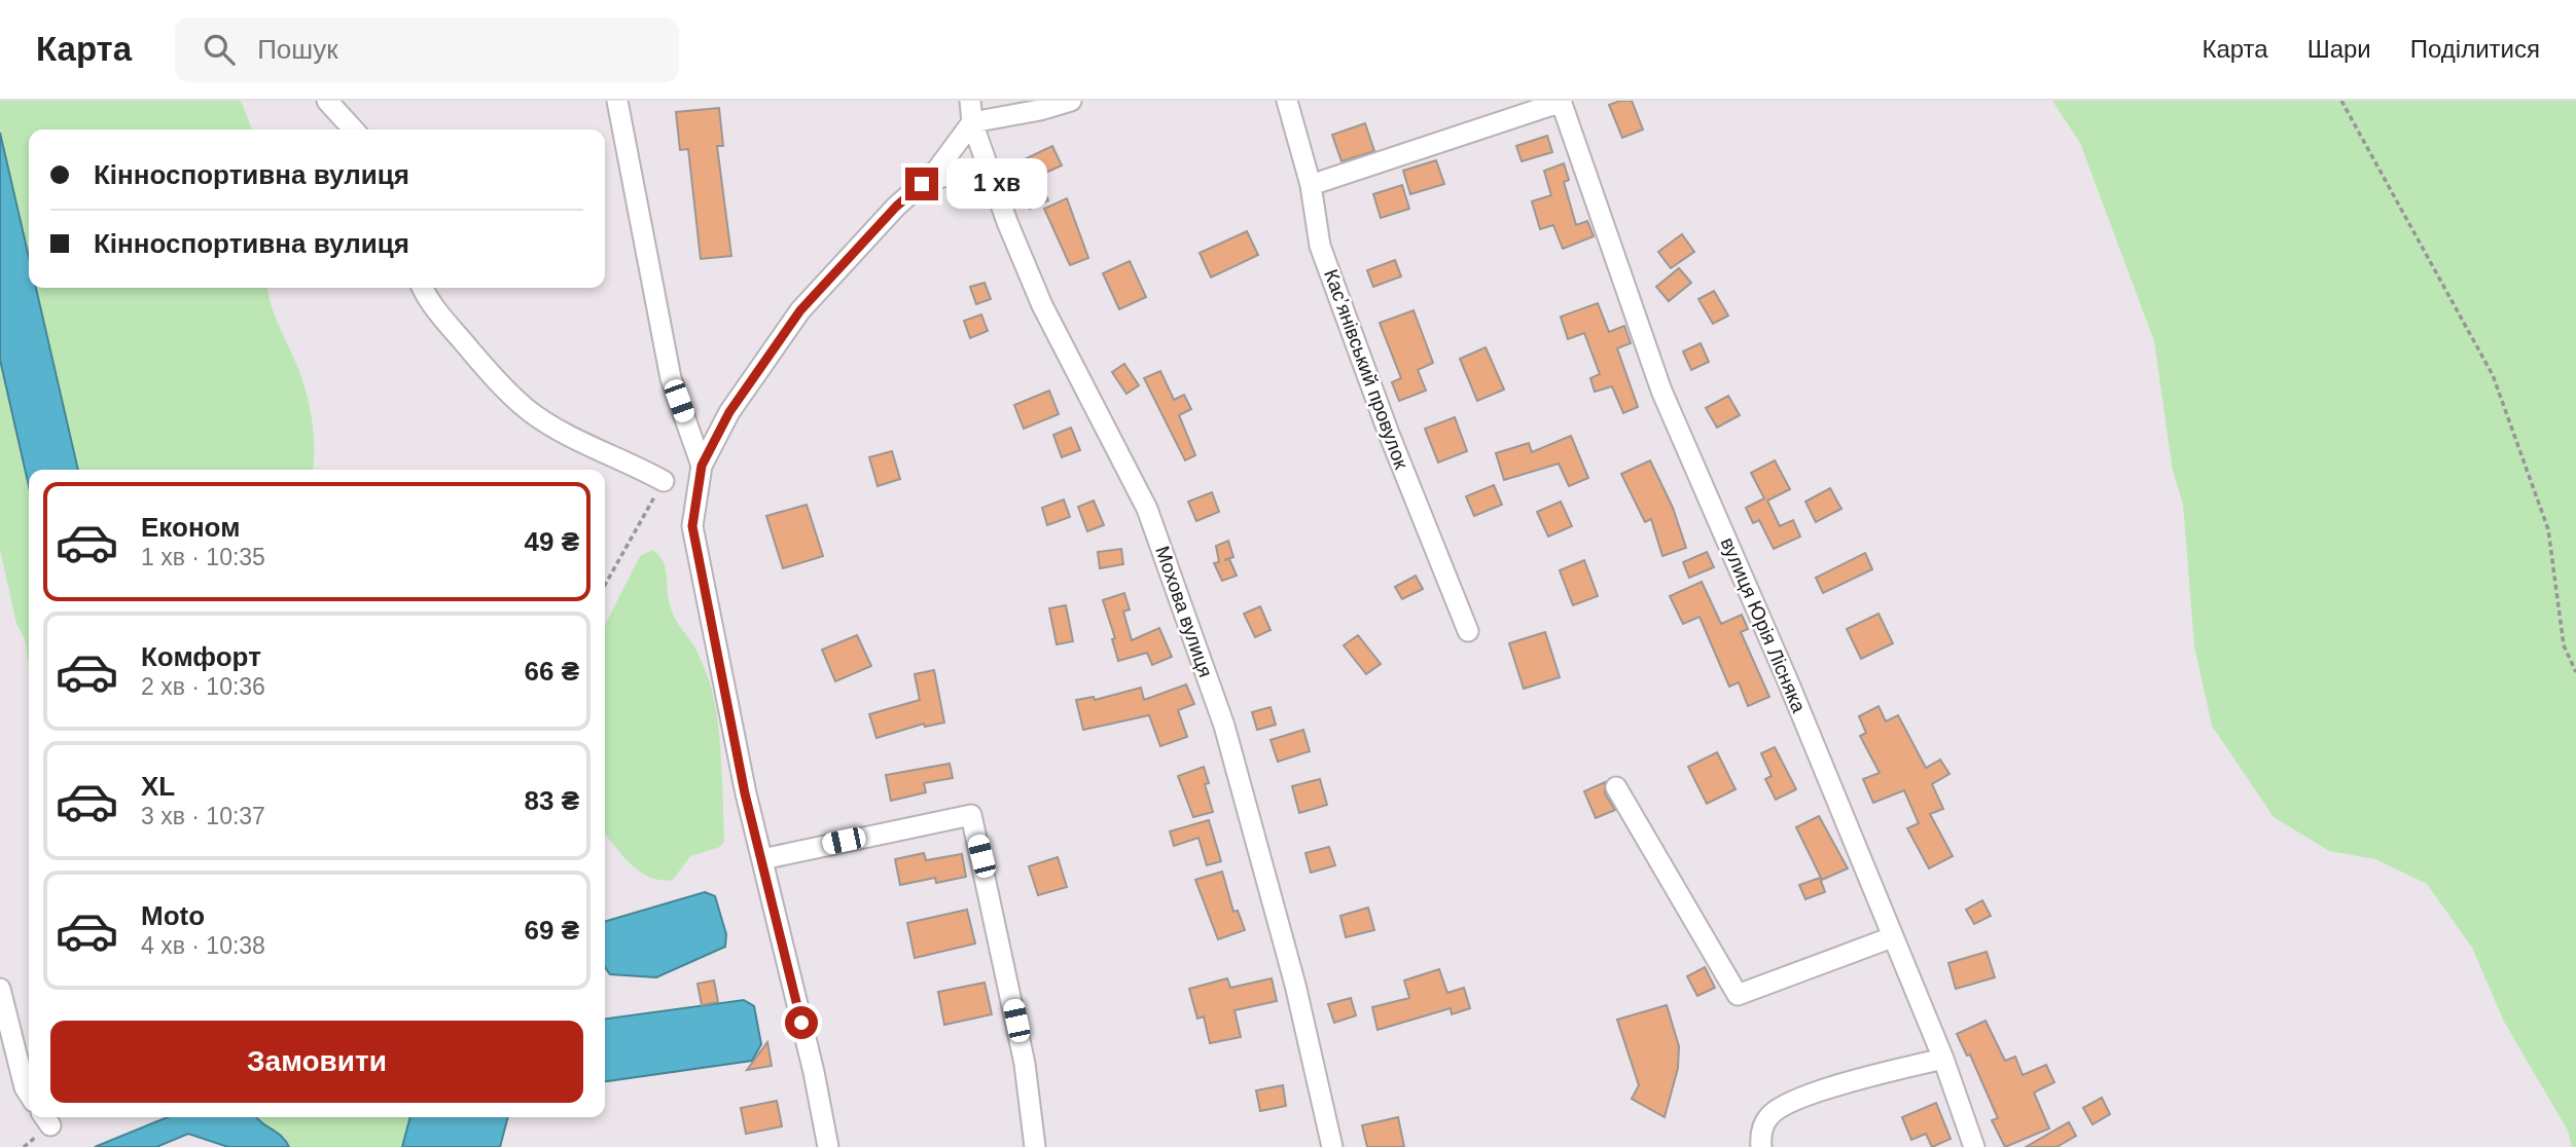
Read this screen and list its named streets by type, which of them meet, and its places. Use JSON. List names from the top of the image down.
{
  "streets": {
    "street": ["Касʼянівський провулок", "Мохова вулиця", "вулиця Юрія Лісняка"]
  },
  "page": {
    "header": "Карта",
    "search": "Пошук",
    "nav": ["Карта", "Шари", "Поділитися"],
    "banner": ["Кінноспортивна вулиця", "Кінноспортивна вулиця"],
    "bubble": "1 хв",
    "list": [
      {
        "name": "Економ",
        "note": "1 хв · 10:35",
        "value": "49 ₴"
      },
      {
        "name": "Комфорт",
        "note": "2 хв · 10:36",
        "value": "66 ₴"
      },
      {
        "name": "XL",
        "note": "3 хв · 10:37",
        "value": "83 ₴"
      },
      {
        "name": "Moto",
        "note": "4 хв · 10:38",
        "value": "69 ₴"
      }
    ],
    "buttons": "Замовити"
  }
}
